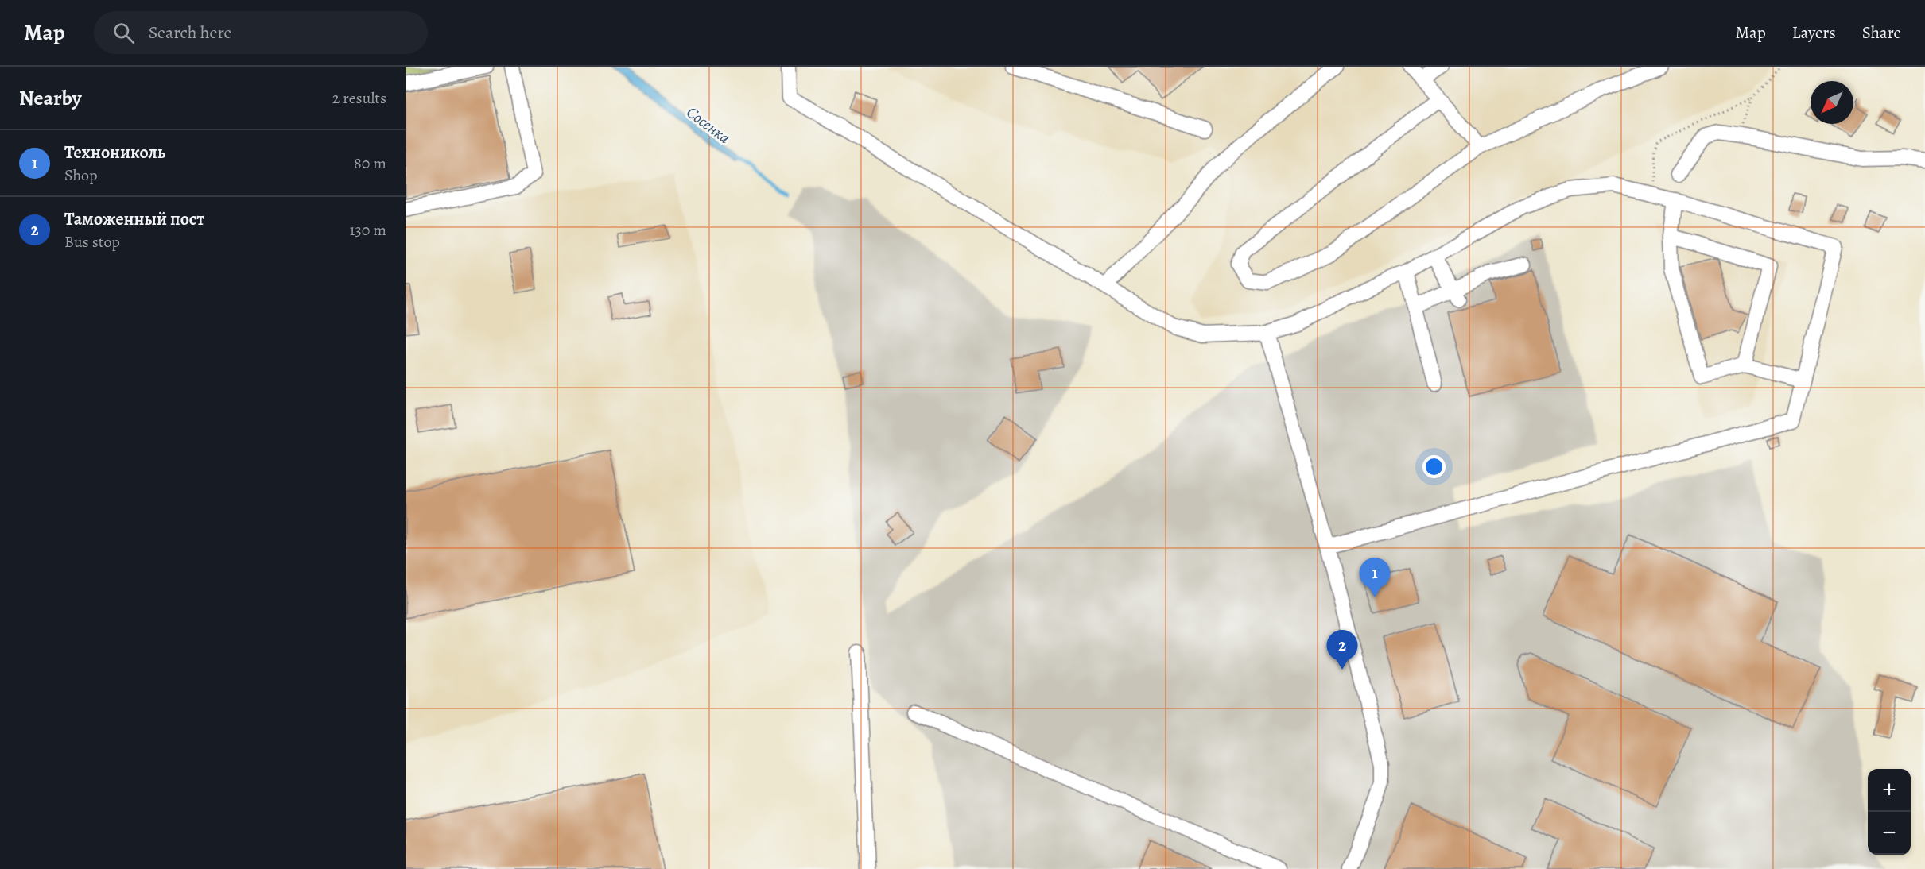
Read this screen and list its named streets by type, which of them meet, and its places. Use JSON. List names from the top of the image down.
{
  "water": ["Сосенка"],
  "north": "bottom left",
  "page": {
    "header": "Map",
    "search": "Search here",
    "nav": ["Map", "Layers", "Share"],
    "heading": ["Nearby", "2 results"],
    "list": [
      {
        "mark": "1",
        "name": "Технониколь",
        "note": "Shop",
        "value": "80 m"
      },
      {
        "mark": "2",
        "name": "Таможенный пост",
        "note": "Bus stop",
        "value": "130 m"
      }
    ],
    "pins": ["1", "2"],
    "map_buttons": ["+", "−"]
  }
}
